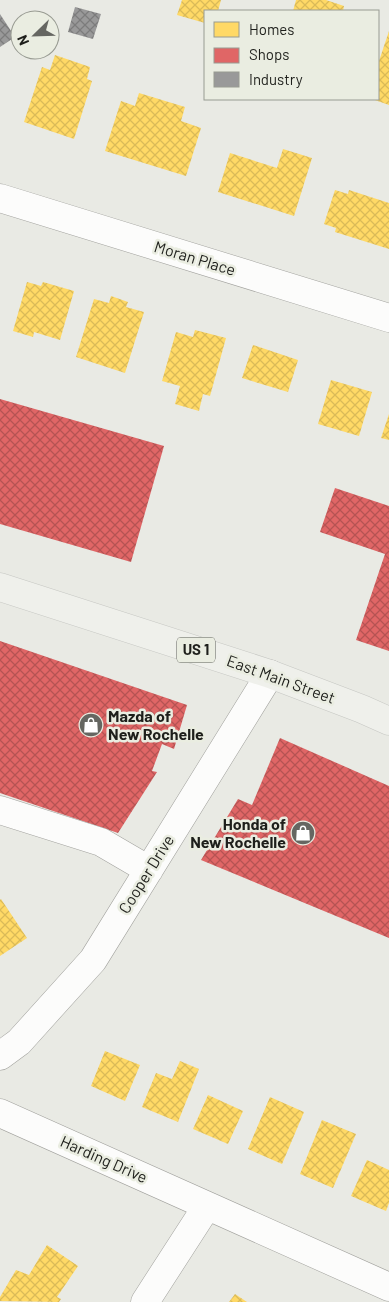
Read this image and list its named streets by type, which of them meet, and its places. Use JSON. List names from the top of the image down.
{
  "streets": {
    "main road": ["US 1", "East Main Street"],
    "street": ["Moran Place", "Cooper Drive", "Harding Drive"]
  },
  "crossings": [
    ["East Main Street", "Cooper Drive"]
  ],
  "places": {
    "shop": ["Mazda of New Rochelle", "Honda of New Rochelle"]
  },
  "legend": ["Homes", "Shops", "Industry"],
  "north": "bottom left"
}
